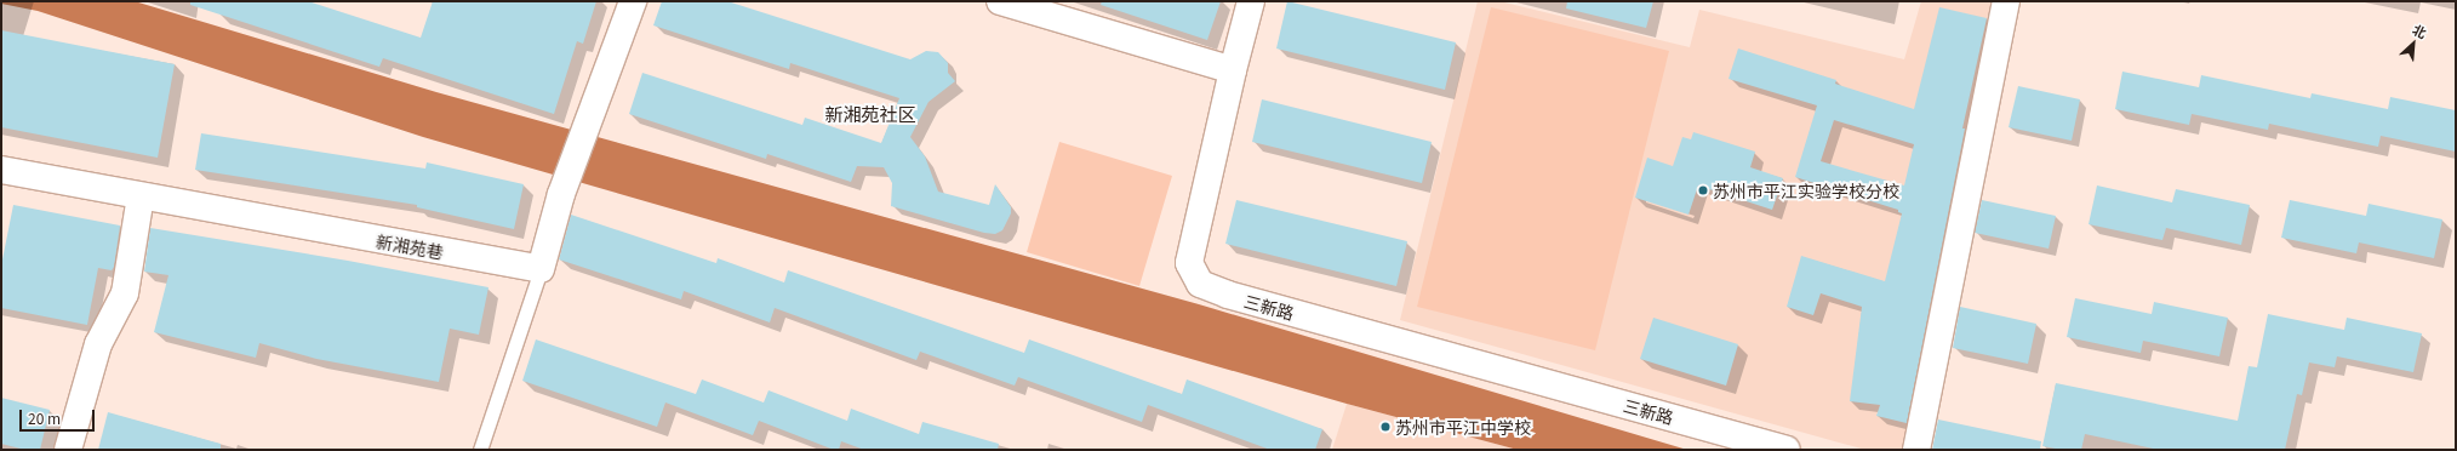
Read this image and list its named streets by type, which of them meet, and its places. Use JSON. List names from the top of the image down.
{
  "streets": {
    "street": ["新湘苑巷", "三新路"]
  },
  "districts": ["新湘苑社区"],
  "places": ["苏州市平江实验学校分校", "苏州市平江中学校"],
  "scale_bar": "20 m",
  "north": "top right"
}
